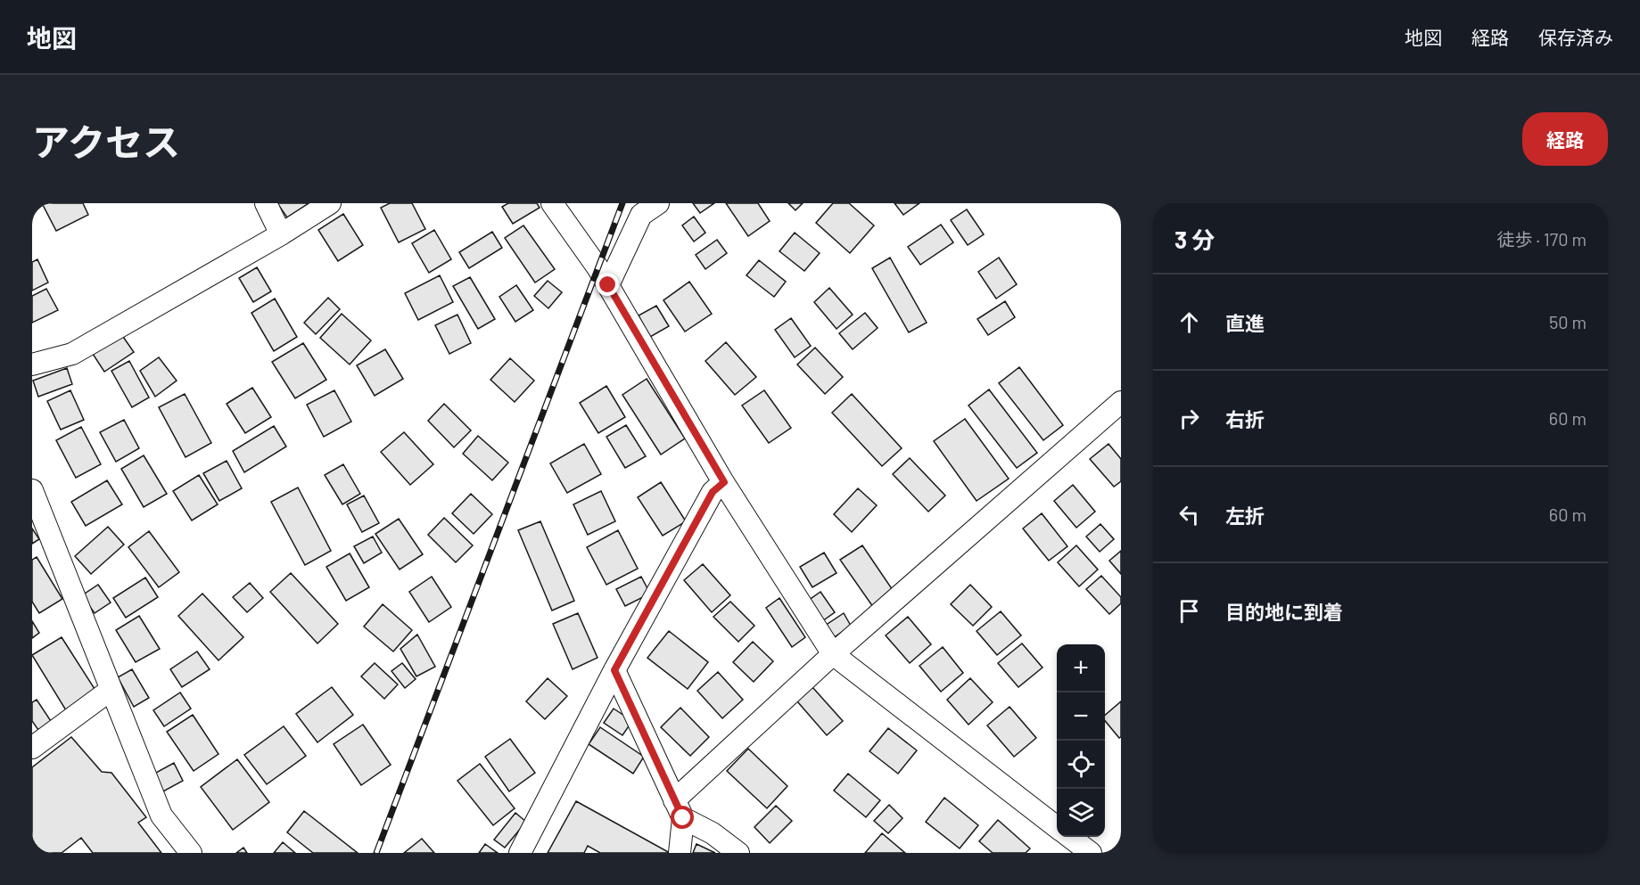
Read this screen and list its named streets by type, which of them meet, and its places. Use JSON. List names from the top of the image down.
{
  "page": {
    "header": "地図",
    "nav": ["地図", "経路", "保存済み"],
    "title": "アクセス",
    "buttons": "経路",
    "heading": ["3 分", "徒歩 · 170 m"],
    "list": [
      ["直進", "50 m"],
      ["右折", "60 m"],
      ["左折", "60 m"],
      "目的地に到着"
    ],
    "map_buttons": ["+", "−"]
  }
}
